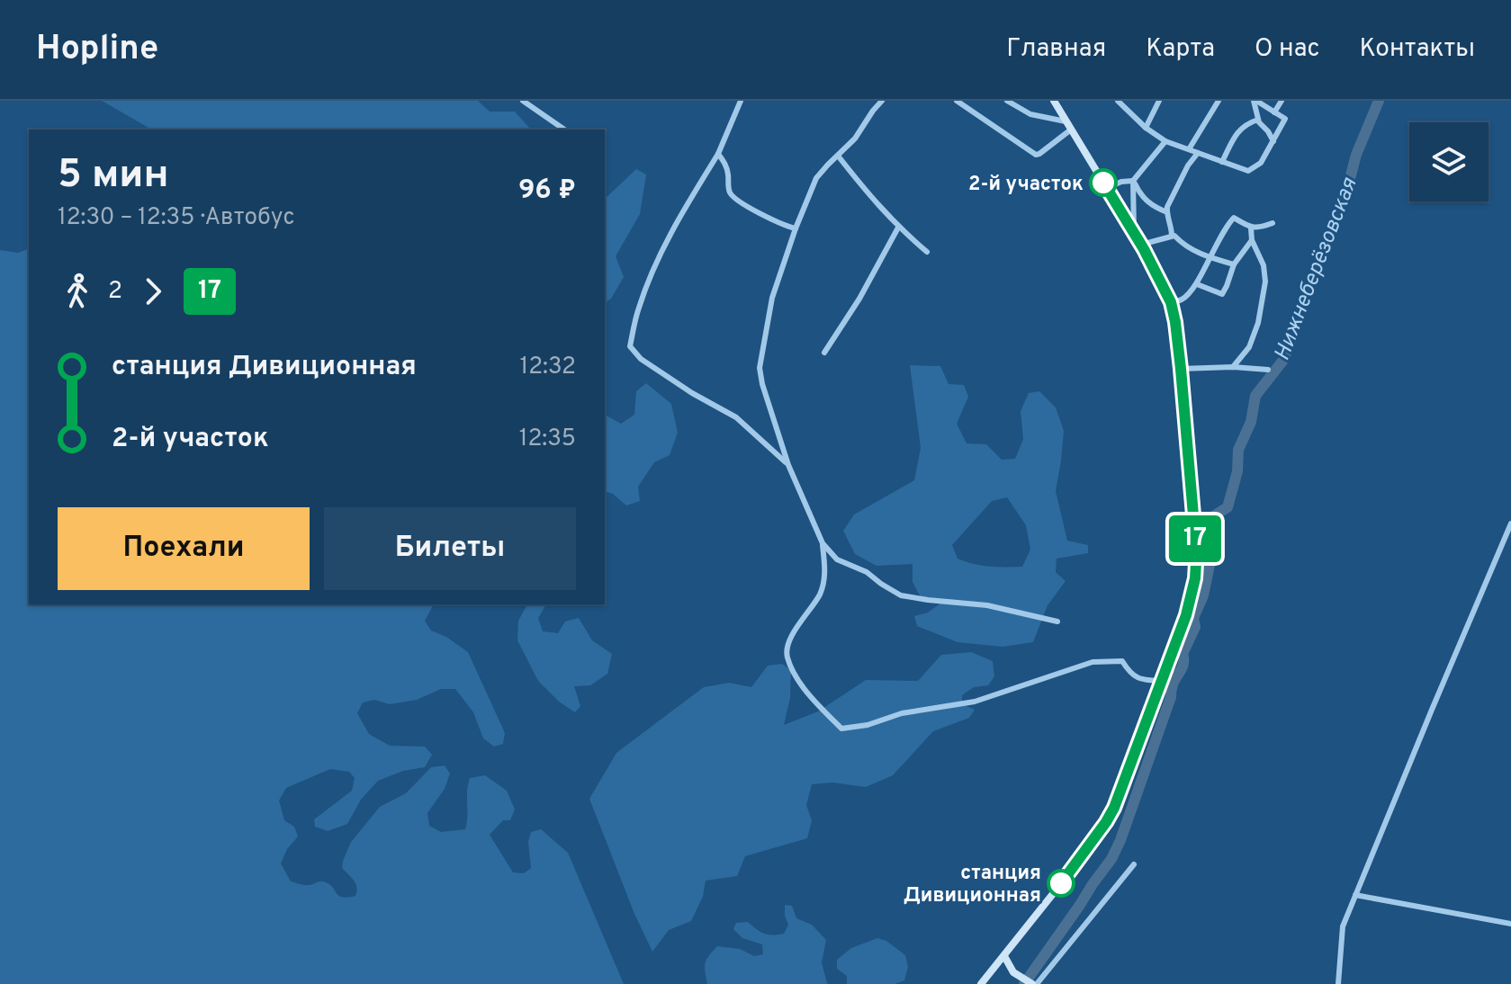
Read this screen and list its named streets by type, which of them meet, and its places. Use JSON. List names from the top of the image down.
{
  "water": ["Нижнеберёзовская"],
  "places": ["2-й участок", "станция Дивиционная"],
  "lines": ["bus line 17"],
  "page": {
    "header": "Hopline",
    "nav": [
      "Главная",
      "Карта",
      "О нас",
      "Контакты"
    ],
    "on_map": "17",
    "heading": ["5 мин", "12:30 – 12:35 · Автобус", "96 ₽"],
    "legs": ["2", "17"],
    "list": [
      {
        "name": "станция Дивиционная",
        "value": "12:32"
      },
      {
        "name": "2-й участок",
        "value": "12:35"
      }
    ],
    "buttons": ["Поехали", "Билеты"]
  }
}
